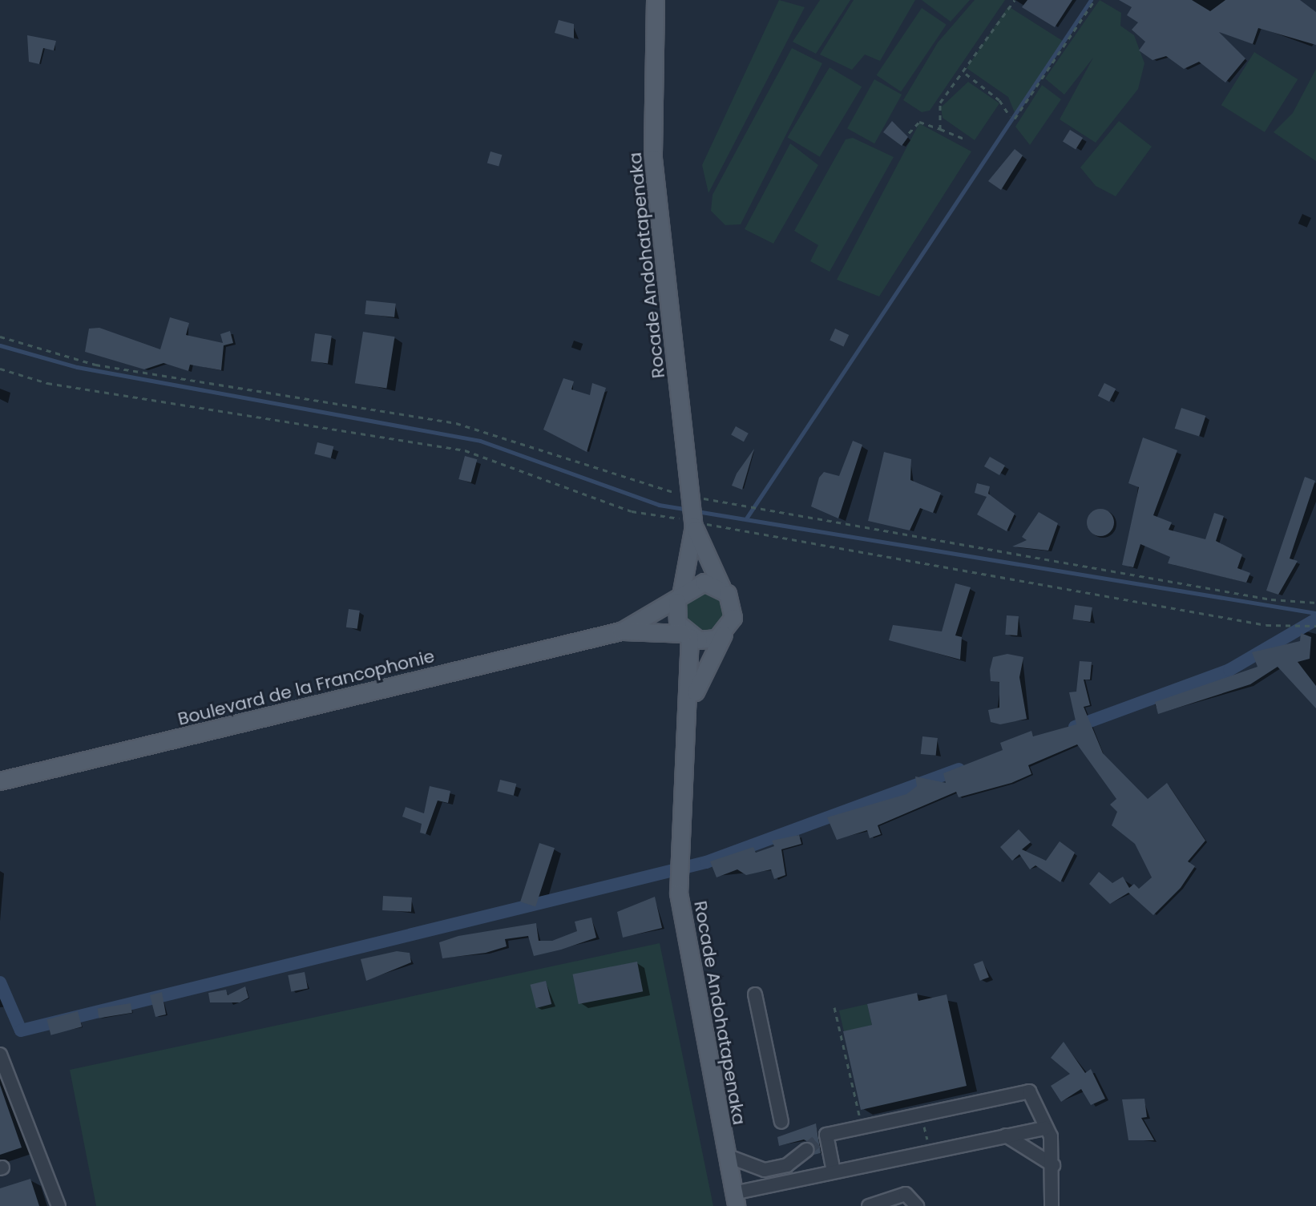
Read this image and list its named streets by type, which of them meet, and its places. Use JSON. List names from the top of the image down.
{
  "streets": {
    "main road": ["Rocade Andohatapenaka", "Boulevard de la Francophonie"]
  }
}
